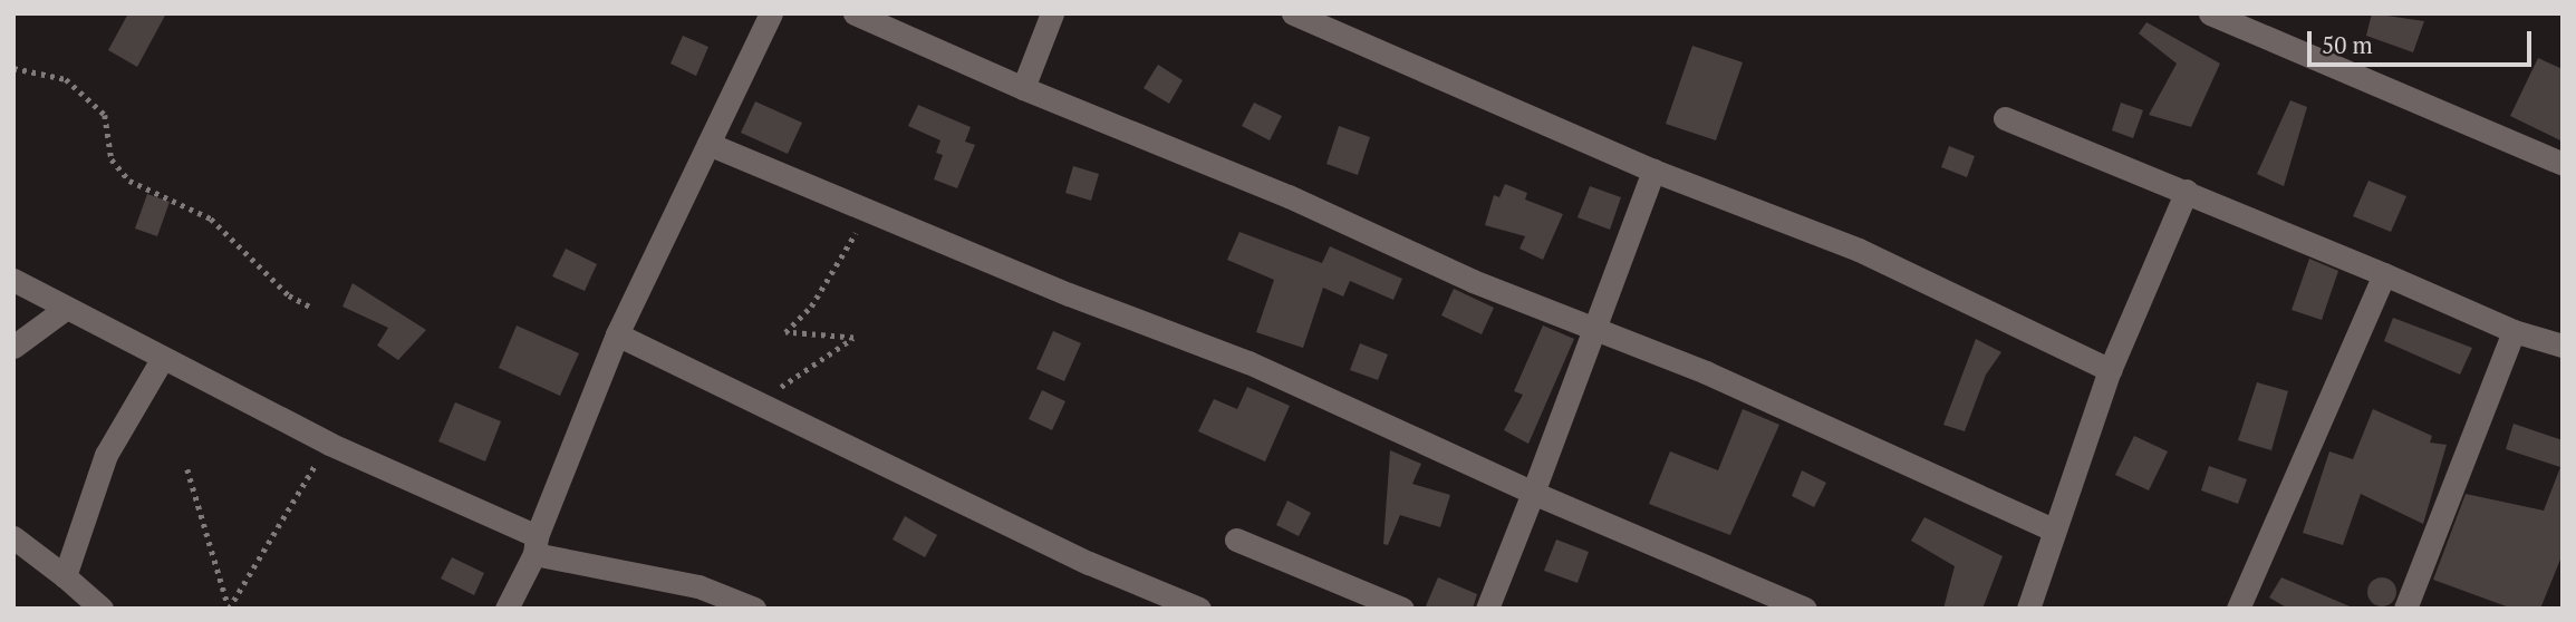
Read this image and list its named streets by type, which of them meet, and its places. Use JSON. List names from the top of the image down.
{
  "scale_bar": "50 m"
}
